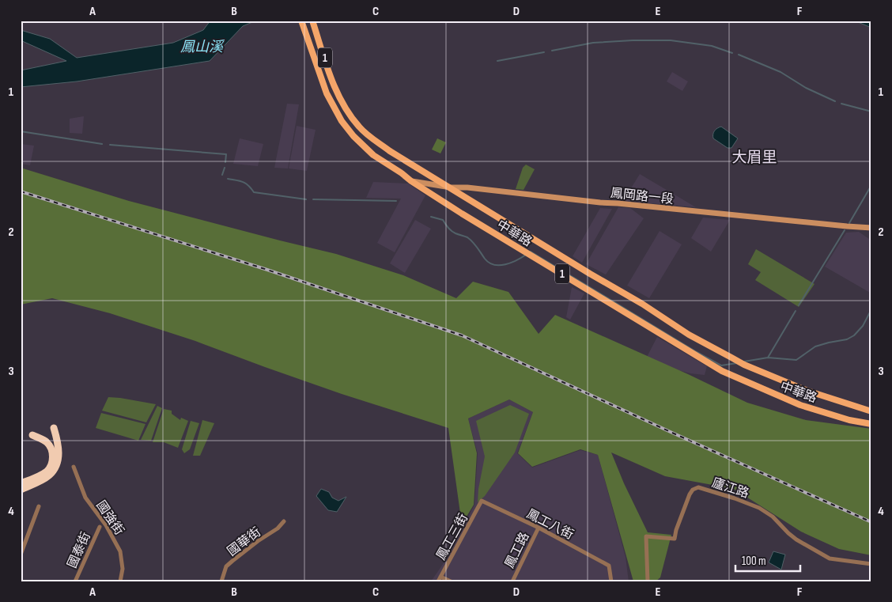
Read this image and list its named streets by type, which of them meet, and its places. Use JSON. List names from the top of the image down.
{
  "streets": {
    "main road": ["1", "中華路"],
    "street": [
      "鳳岡路一段",
      "廬江路",
      "國強街",
      "鳳工八街",
      "鳳工三街",
      "國華街",
      "國泰街",
      "鳳工路"
    ]
  },
  "crossings": [
    ["鳳岡路一段", "中華路"],
    ["鳳工八街", "鳳工三街"],
    ["鳳工八街", "鳳工路"]
  ],
  "districts": ["大眉里"],
  "water": ["鳳山溪"],
  "scale_bar": "100 m",
  "grid": {
    "columns": [
      "A",
      "B",
      "C",
      "D",
      "E",
      "F"
    ],
    "rows": [
      "1",
      "2",
      "3",
      "4"
    ]
  }
}
